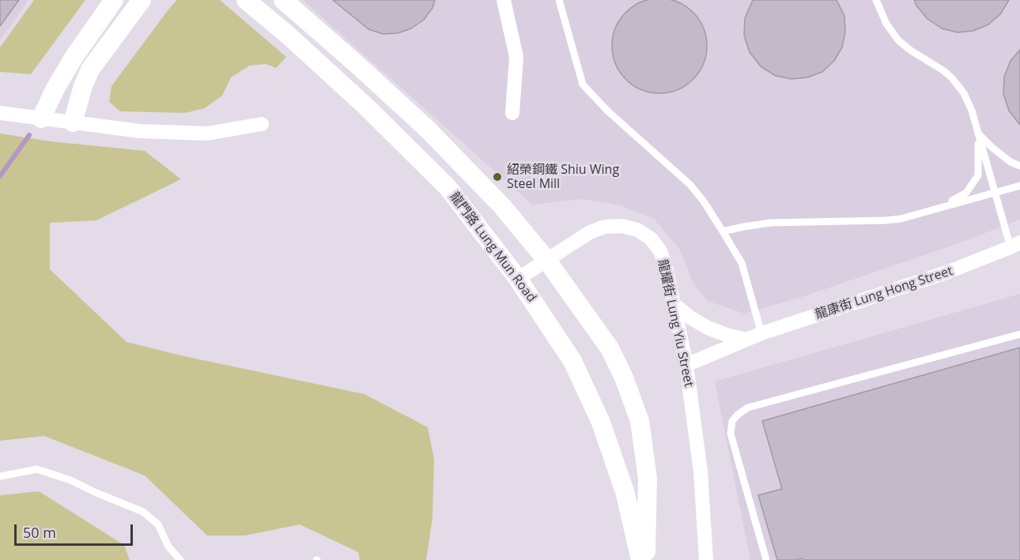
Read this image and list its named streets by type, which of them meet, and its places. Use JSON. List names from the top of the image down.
{
  "streets": {
    "street": ["龍門路 Lung Mun Road", "龍康街 Lung Hong Street", "龍耀街 Lung Yiu Street"]
  },
  "crossings": [
    ["龍門路 Lung Mun Road", "龍耀街 Lung Yiu Street"],
    ["龍康街 Lung Hong Street", "龍耀街 Lung Yiu Street"]
  ],
  "places": ["紹榮鋼鐵 Shiu Wing Steel Mill"],
  "scale_bar": "50 m"
}
